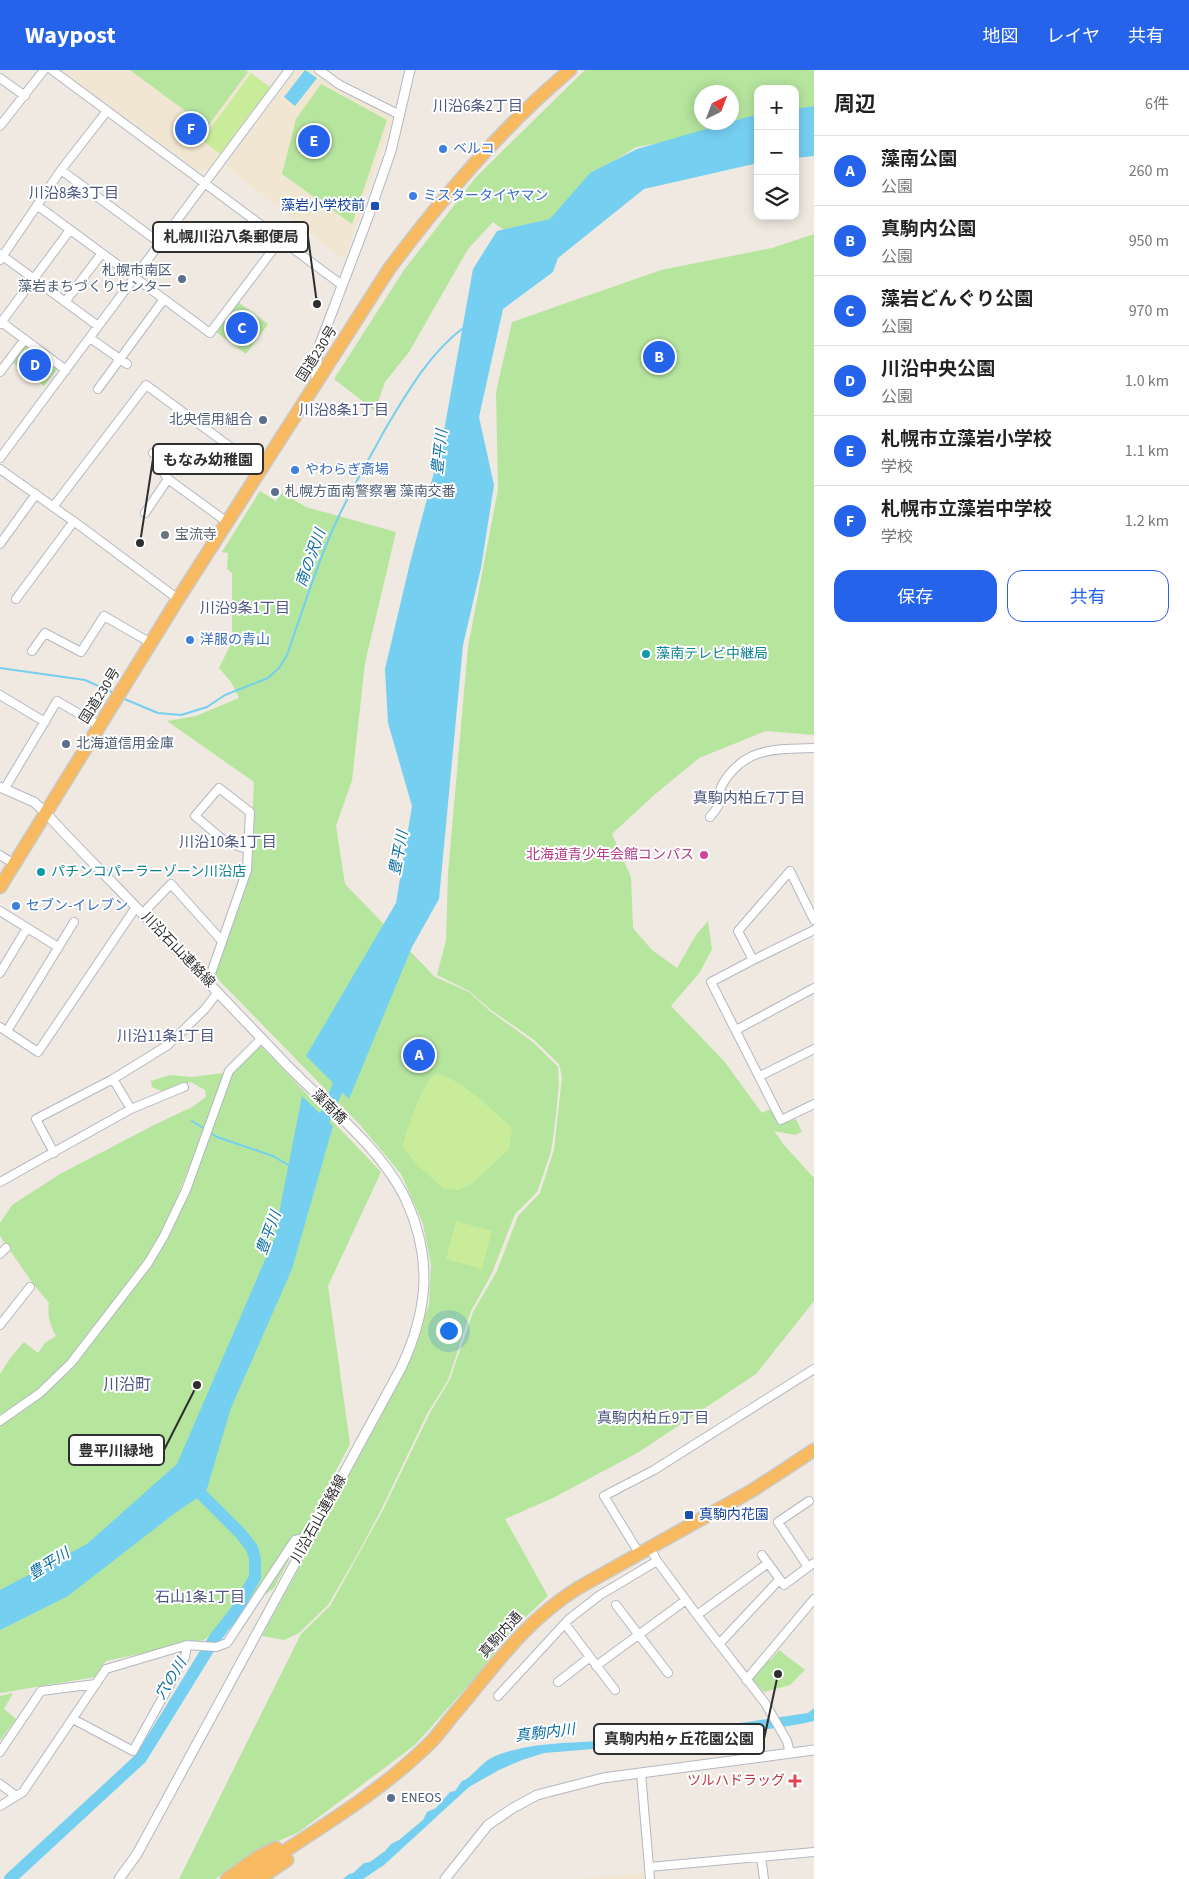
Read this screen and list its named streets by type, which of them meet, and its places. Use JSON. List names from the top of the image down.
{
  "streets": {
    "highway": ["国道230号", "真駒内通"],
    "street": ["川沿石山連絡線", "藻南橋"]
  },
  "crossings": [
    ["国道230号", "川沿石山連絡線"],
    ["川沿石山連絡線", "藻南橋"]
  ],
  "districts": [
    "川沿6条2丁目",
    "川沿8条3丁目",
    "川沿8条1丁目",
    "川沿9条1丁目",
    "真駒内柏丘7丁目",
    "川沿10条1丁目",
    "川沿11条1丁目",
    "川沿町",
    "真駒内柏丘9丁目",
    "石山1条1丁目"
  ],
  "water": [
    "豊平川",
    "南の沢川",
    "穴の川",
    "真駒内川"
  ],
  "places": {
    "other": [
      "ベルコ",
      "ミスタータイヤマン",
      "札幌市南区 藻岩まちづくりセンター",
      "札幌川沿八条郵便局",
      "北央信用組合",
      "やわらぎ斎場",
      "札幌方面南警察署 藻南交番",
      "宝流寺",
      "もなみ幼稚園",
      "洋服の青山",
      "藻南テレビ中継局",
      "北海道信用金庫",
      "北海道青少年会館コンパス",
      "パチンコパーラーゾーン川沿店",
      "セブン-イレブン",
      "豊平川緑地",
      "真駒内柏ヶ丘花園公園",
      "ENEOS"
    ],
    "transit": ["藻岩小学校前", "真駒内花園"],
    "health": ["ツルハドラッグ"]
  },
  "north": "top right",
  "page": {
    "header": "Waypost",
    "nav": ["地図", "レイヤ", "共有"],
    "heading": ["周辺", "6件"],
    "map_buttons": ["+", "−"],
    "pins": [
      "F",
      "E",
      "C",
      "B",
      "D",
      "A"
    ],
    "list": [
      {
        "mark": "A",
        "name": "藻南公園",
        "note": "公園",
        "value": "260 m"
      },
      {
        "mark": "B",
        "name": "真駒内公園",
        "note": "公園",
        "value": "950 m"
      },
      {
        "mark": "C",
        "name": "藻岩どんぐり公園",
        "note": "公園",
        "value": "970 m"
      },
      {
        "mark": "D",
        "name": "川沿中央公園",
        "note": "公園",
        "value": "1.0 km"
      },
      {
        "mark": "E",
        "name": "札幌市立藻岩小学校",
        "note": "学校",
        "value": "1.1 km"
      },
      {
        "mark": "F",
        "name": "札幌市立藻岩中学校",
        "note": "学校",
        "value": "1.2 km"
      }
    ],
    "buttons": ["保存", "共有"]
  }
}
